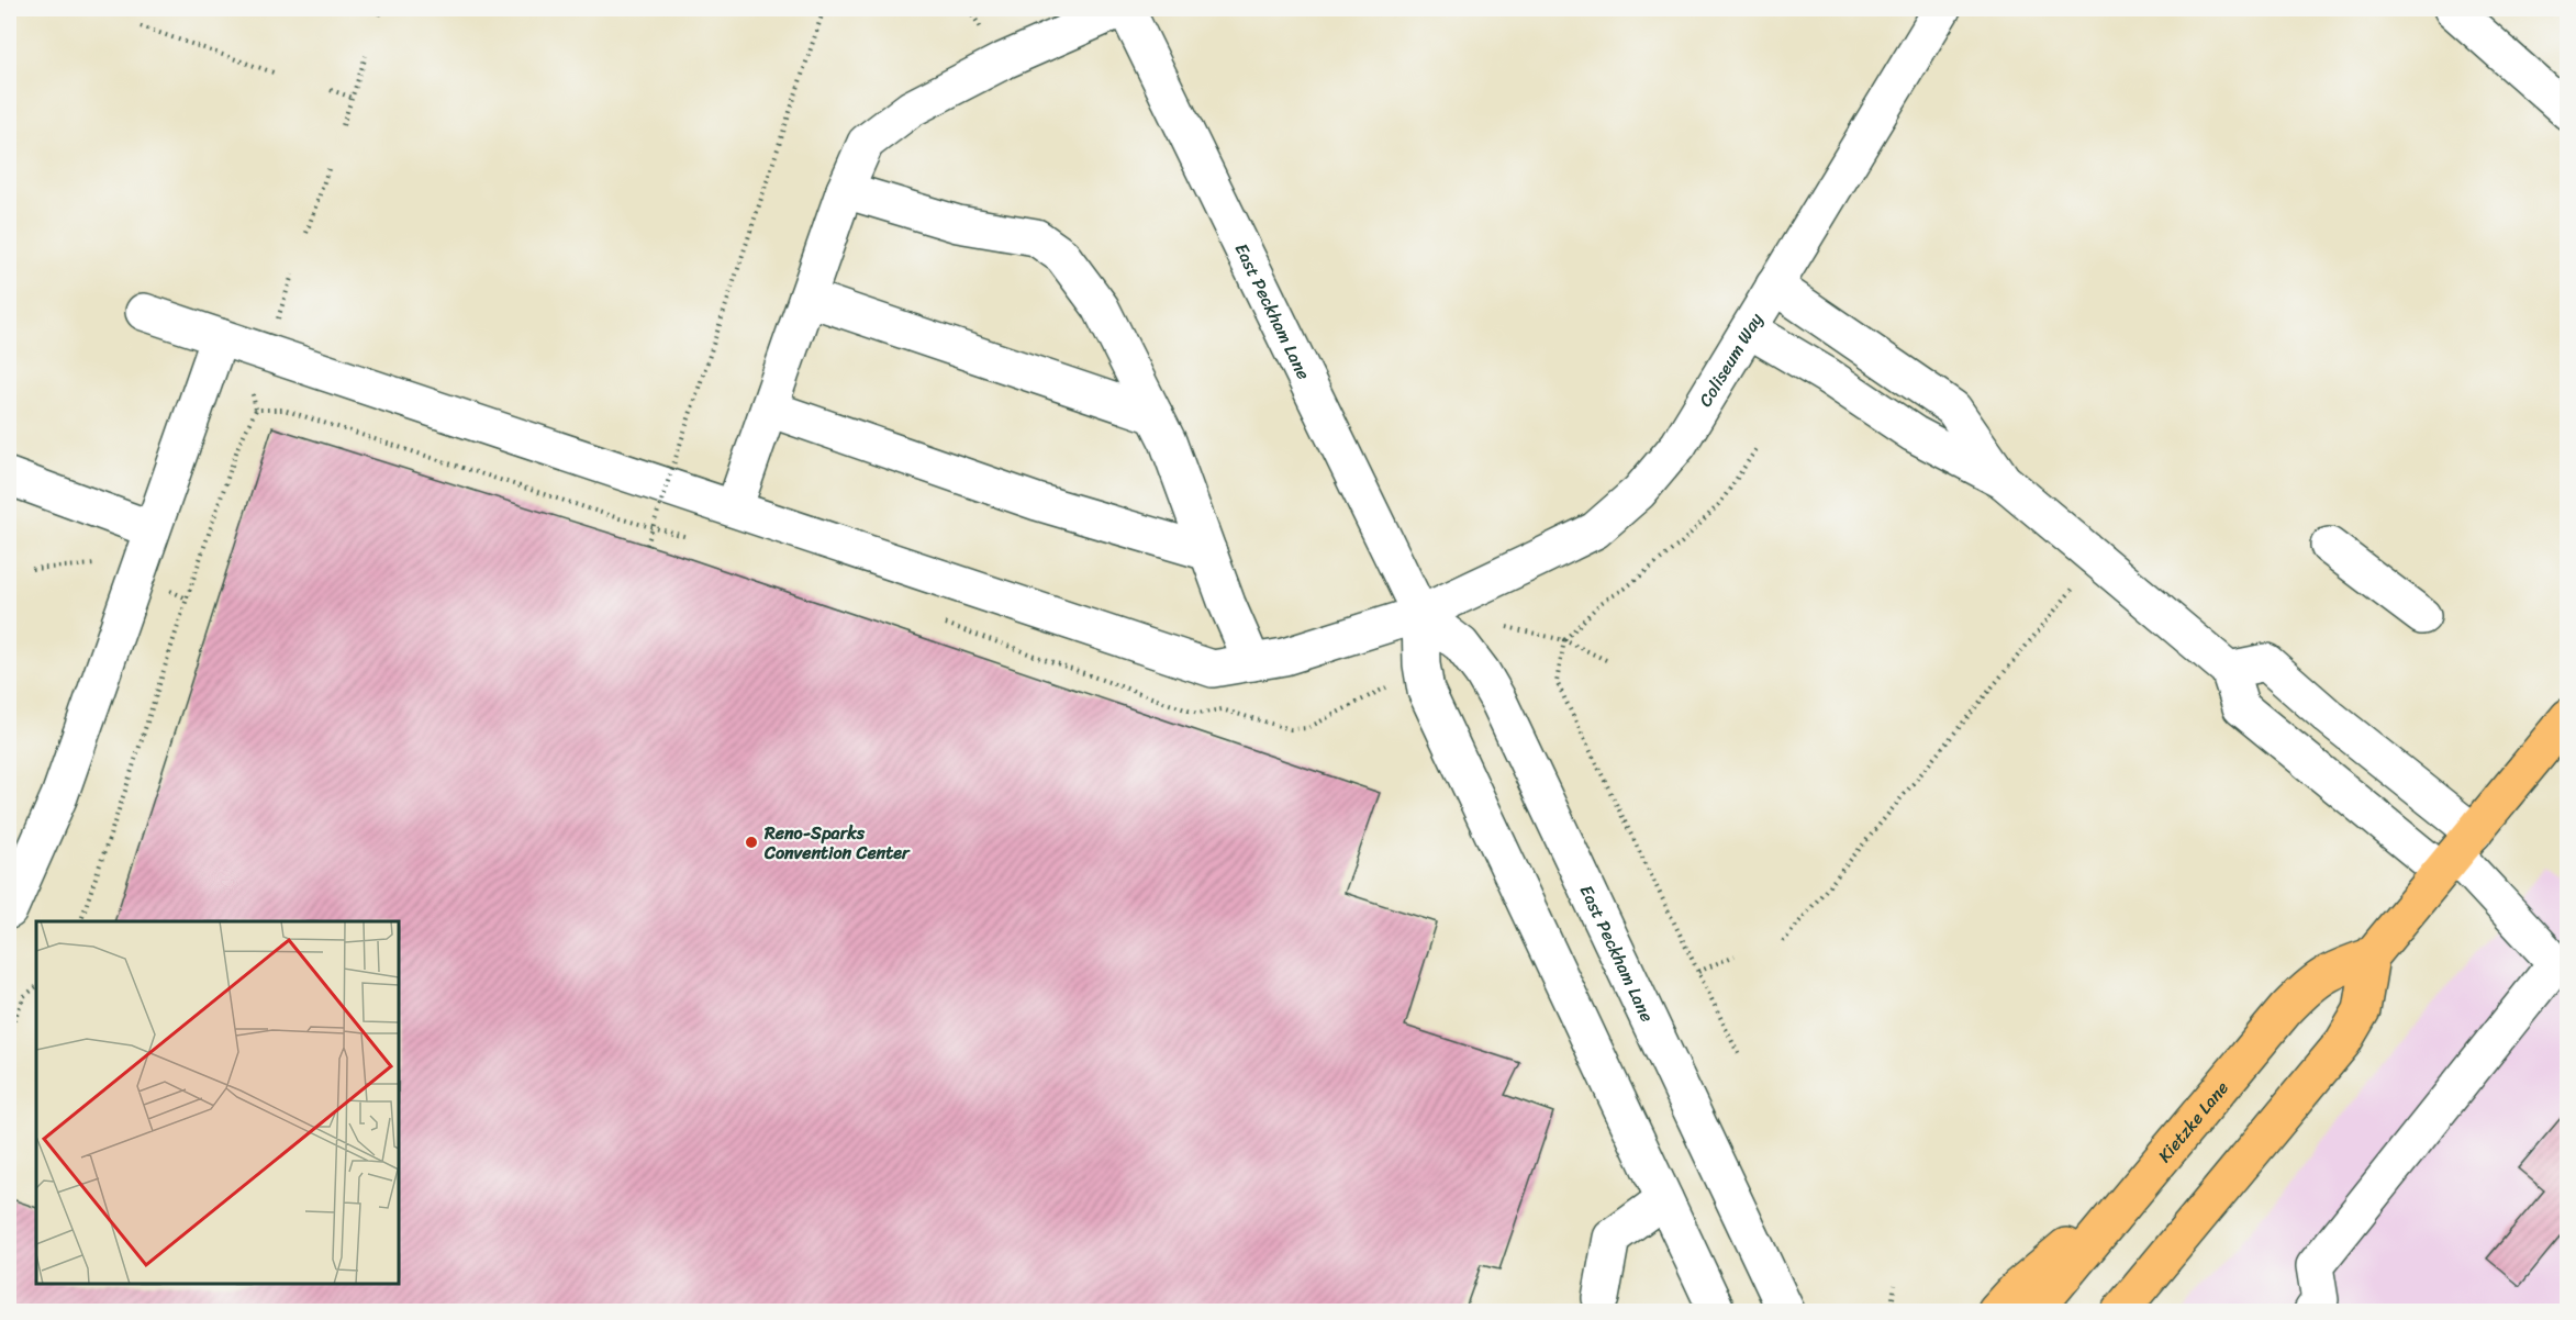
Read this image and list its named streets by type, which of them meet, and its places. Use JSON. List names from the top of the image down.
{
  "streets": {
    "main road": ["Kietzke Lane"],
    "street": ["East Peckham Lane", "Coliseum Way"]
  },
  "crossings": [
    ["East Peckham Lane", "Coliseum Way"]
  ],
  "places": ["Reno-Sparks Convention Center"]
}
